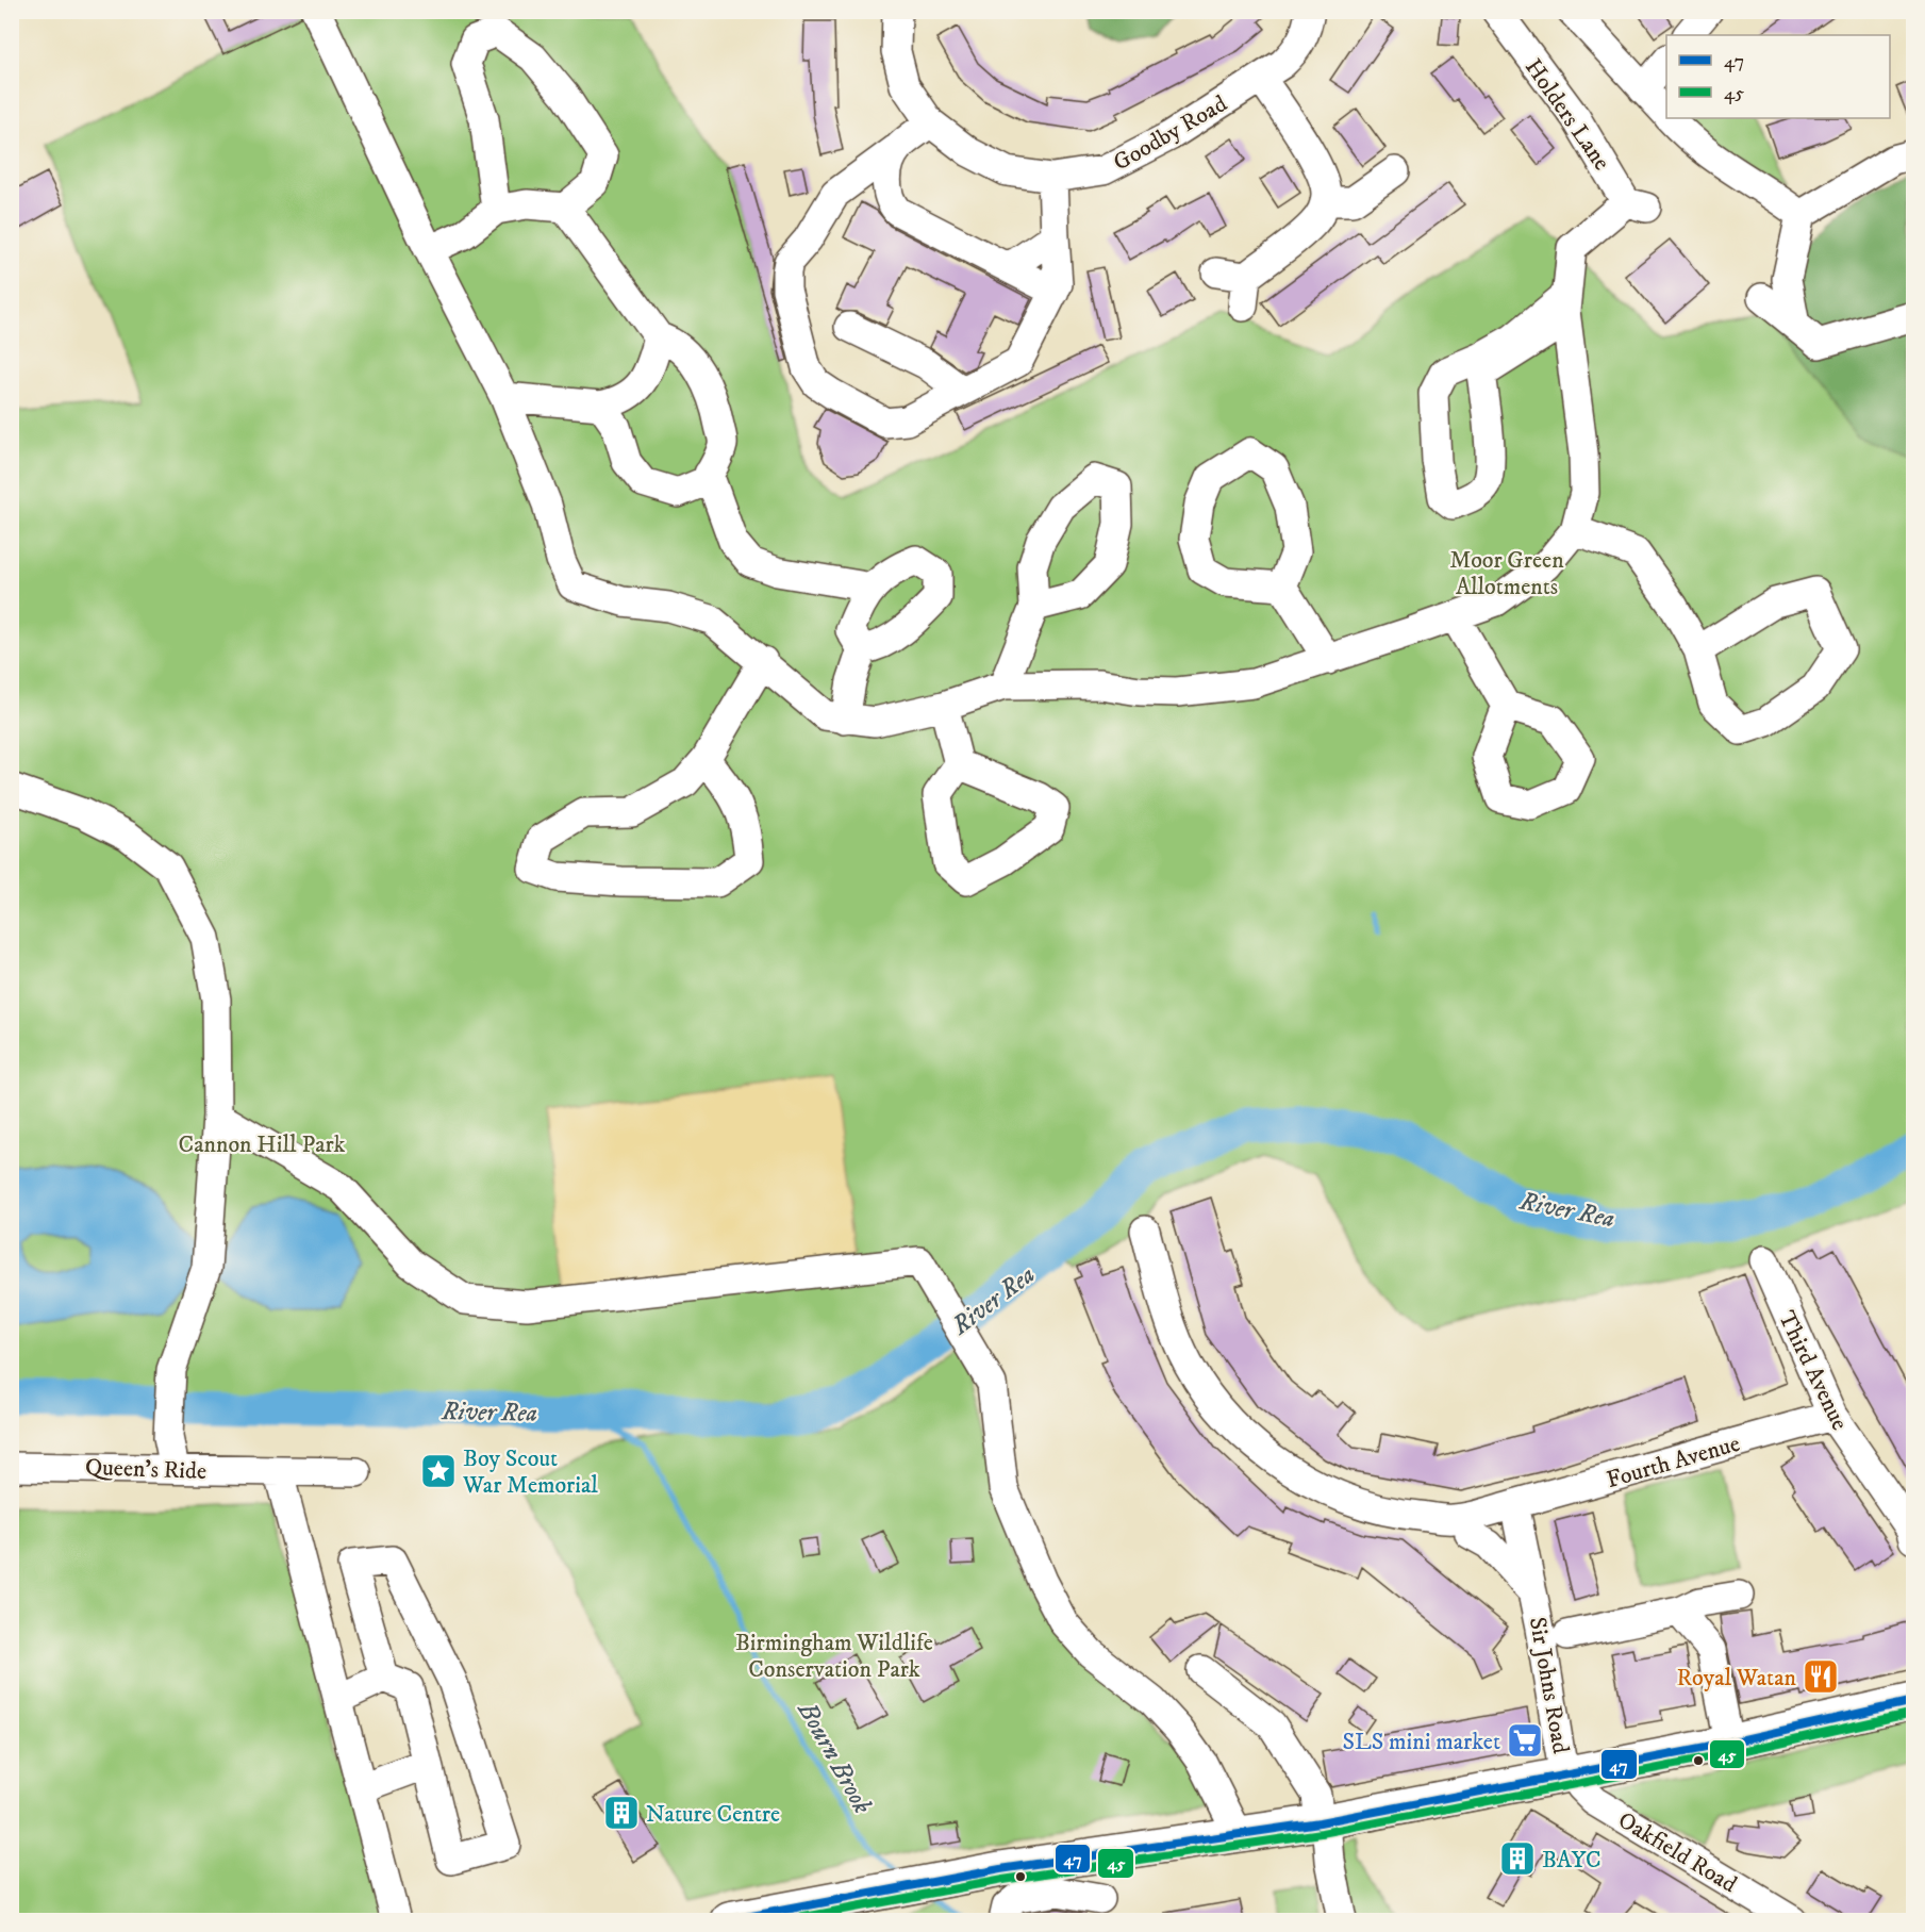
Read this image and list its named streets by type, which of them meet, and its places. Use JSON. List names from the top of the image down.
{
  "streets": {
    "street": [
      "Holders Lane",
      "Goodby Road",
      "Third Avenue",
      "Fourth Avenue",
      "Queen's Ride",
      "Sir Johns Road",
      "Oakfield Road"
    ]
  },
  "crossings": [
    ["Third Avenue", "Fourth Avenue"],
    ["Fourth Avenue", "Sir Johns Road"],
    ["Sir Johns Road", "Oakfield Road"]
  ],
  "water": ["River Rea", "Bourn Brook"],
  "parks": ["Moor Green Allotments", "Cannon Hill Park", "Birmingham Wildlife Conservation Park"],
  "places": {
    "place": ["Boy Scout War Memorial"],
    "restaurant": ["Royal Watan"],
    "supermarket": ["SLS mini market"],
    "building": ["Nature Centre", "BAYC"]
  },
  "lines": ["transit line 47", "transit line 45"],
  "legend": ["47", "45"]
}
